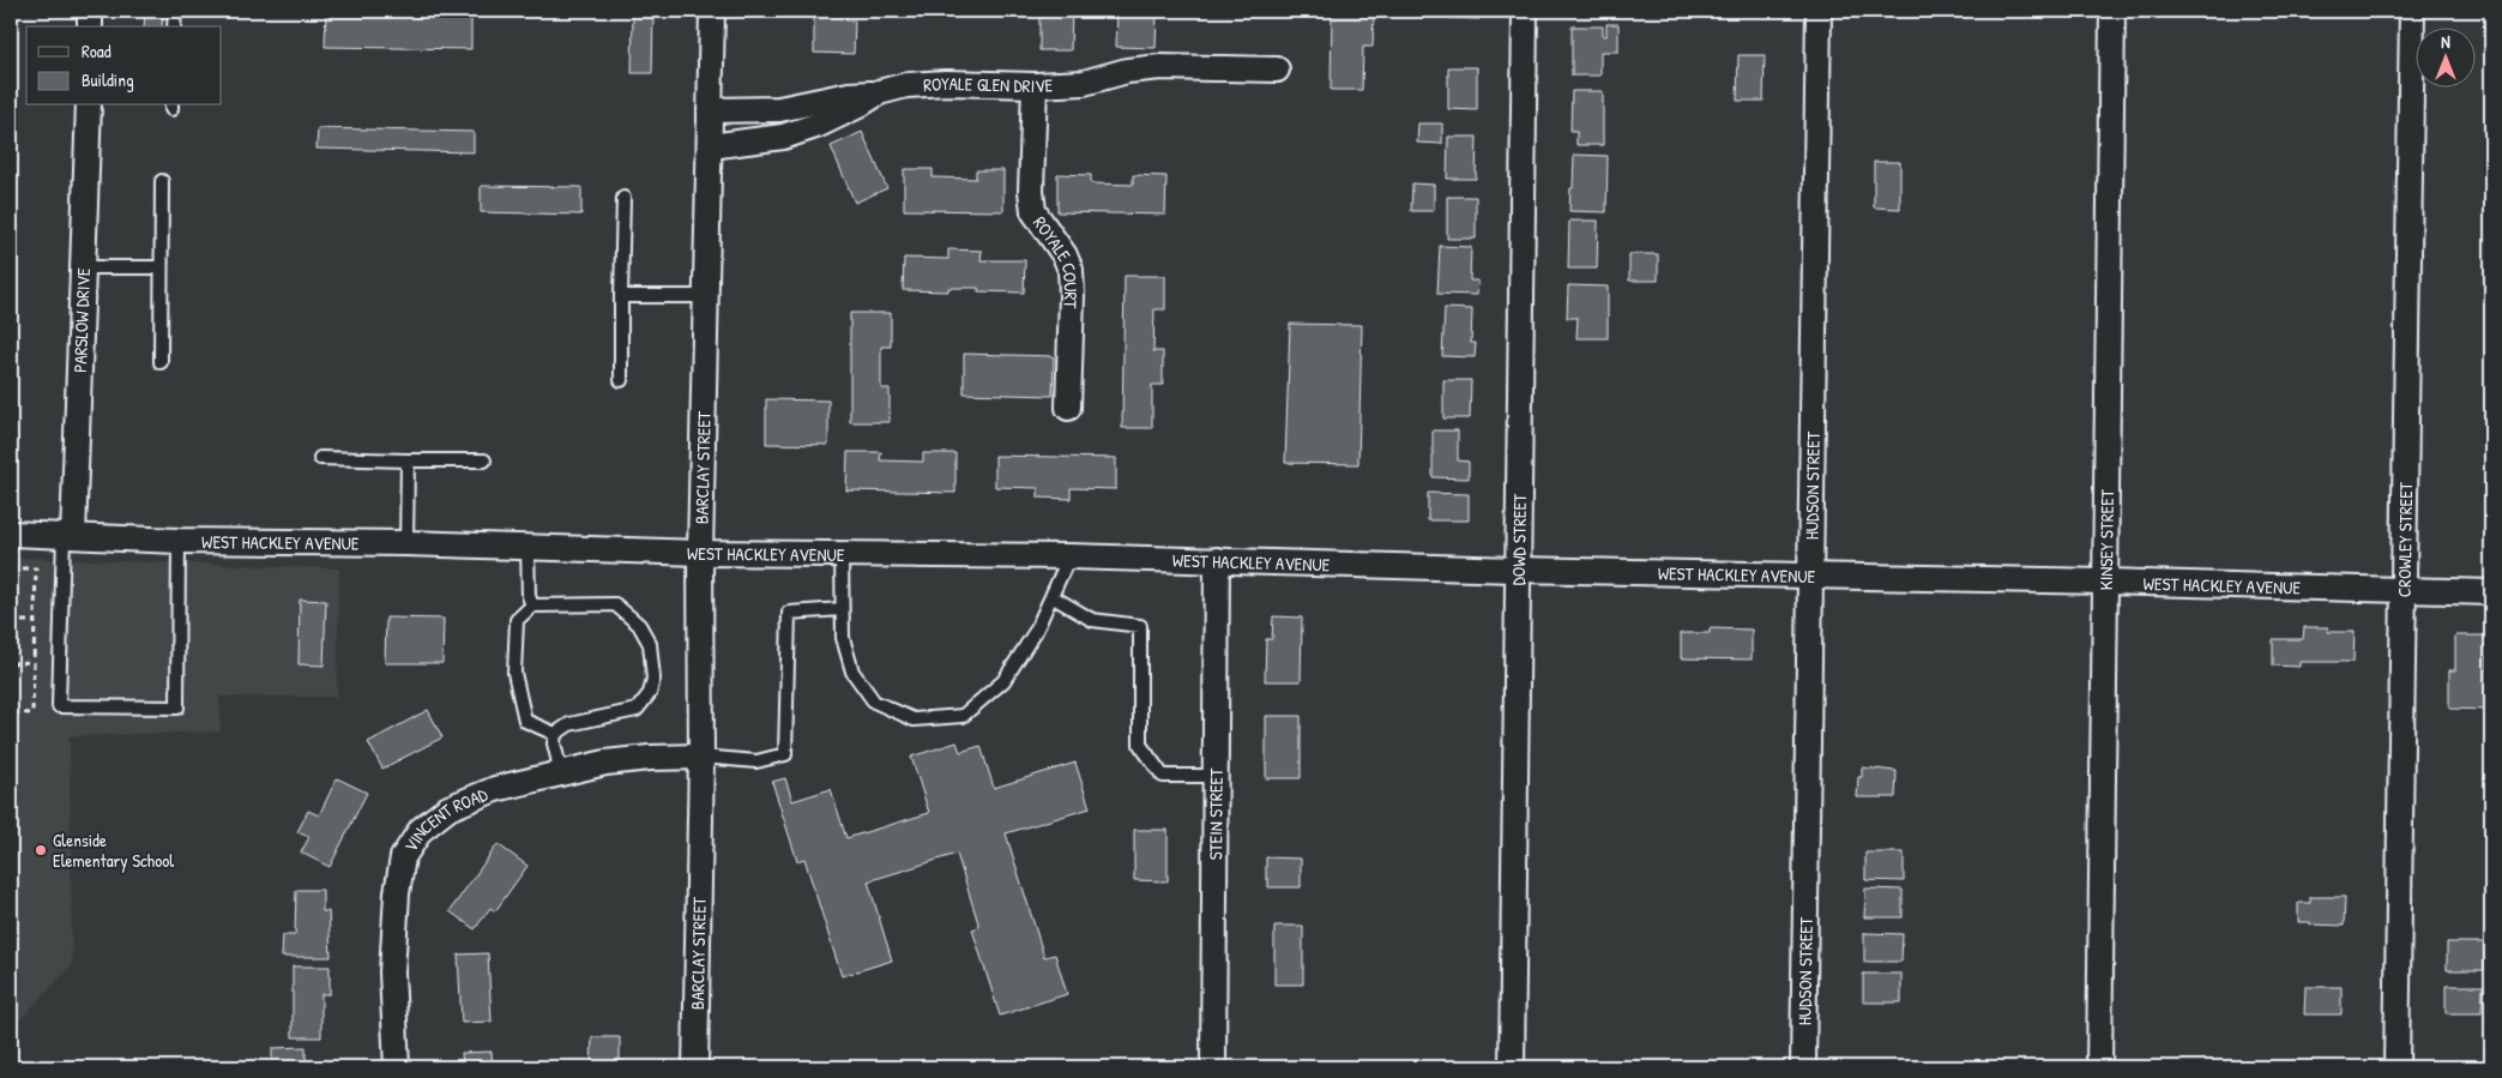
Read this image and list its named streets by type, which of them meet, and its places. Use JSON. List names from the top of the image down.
{
  "streets": {
    "street": [
      "ROYALE GLEN DRIVE",
      "ROYALE COURT",
      "PARSLOW DRIVE",
      "BARCLAY STREET",
      "HUDSON STREET",
      "DOWD STREET",
      "KINSEY STREET",
      "CROWLEY STREET",
      "WEST HACKLEY AVENUE",
      "STEIN STREET",
      "VINCENT ROAD"
    ]
  },
  "crossings": [
    ["ROYALE GLEN DRIVE", "ROYALE COURT"],
    ["ROYALE GLEN DRIVE", "BARCLAY STREET"],
    ["PARSLOW DRIVE", "WEST HACKLEY AVENUE"],
    ["BARCLAY STREET", "WEST HACKLEY AVENUE"],
    ["BARCLAY STREET", "VINCENT ROAD"],
    ["HUDSON STREET", "WEST HACKLEY AVENUE"],
    ["DOWD STREET", "WEST HACKLEY AVENUE"],
    ["KINSEY STREET", "WEST HACKLEY AVENUE"],
    ["CROWLEY STREET", "WEST HACKLEY AVENUE"],
    ["WEST HACKLEY AVENUE", "STEIN STREET"]
  ],
  "places": ["Glenside Elementary School"],
  "legend": ["Road", "Building"],
  "north": "top"
}
